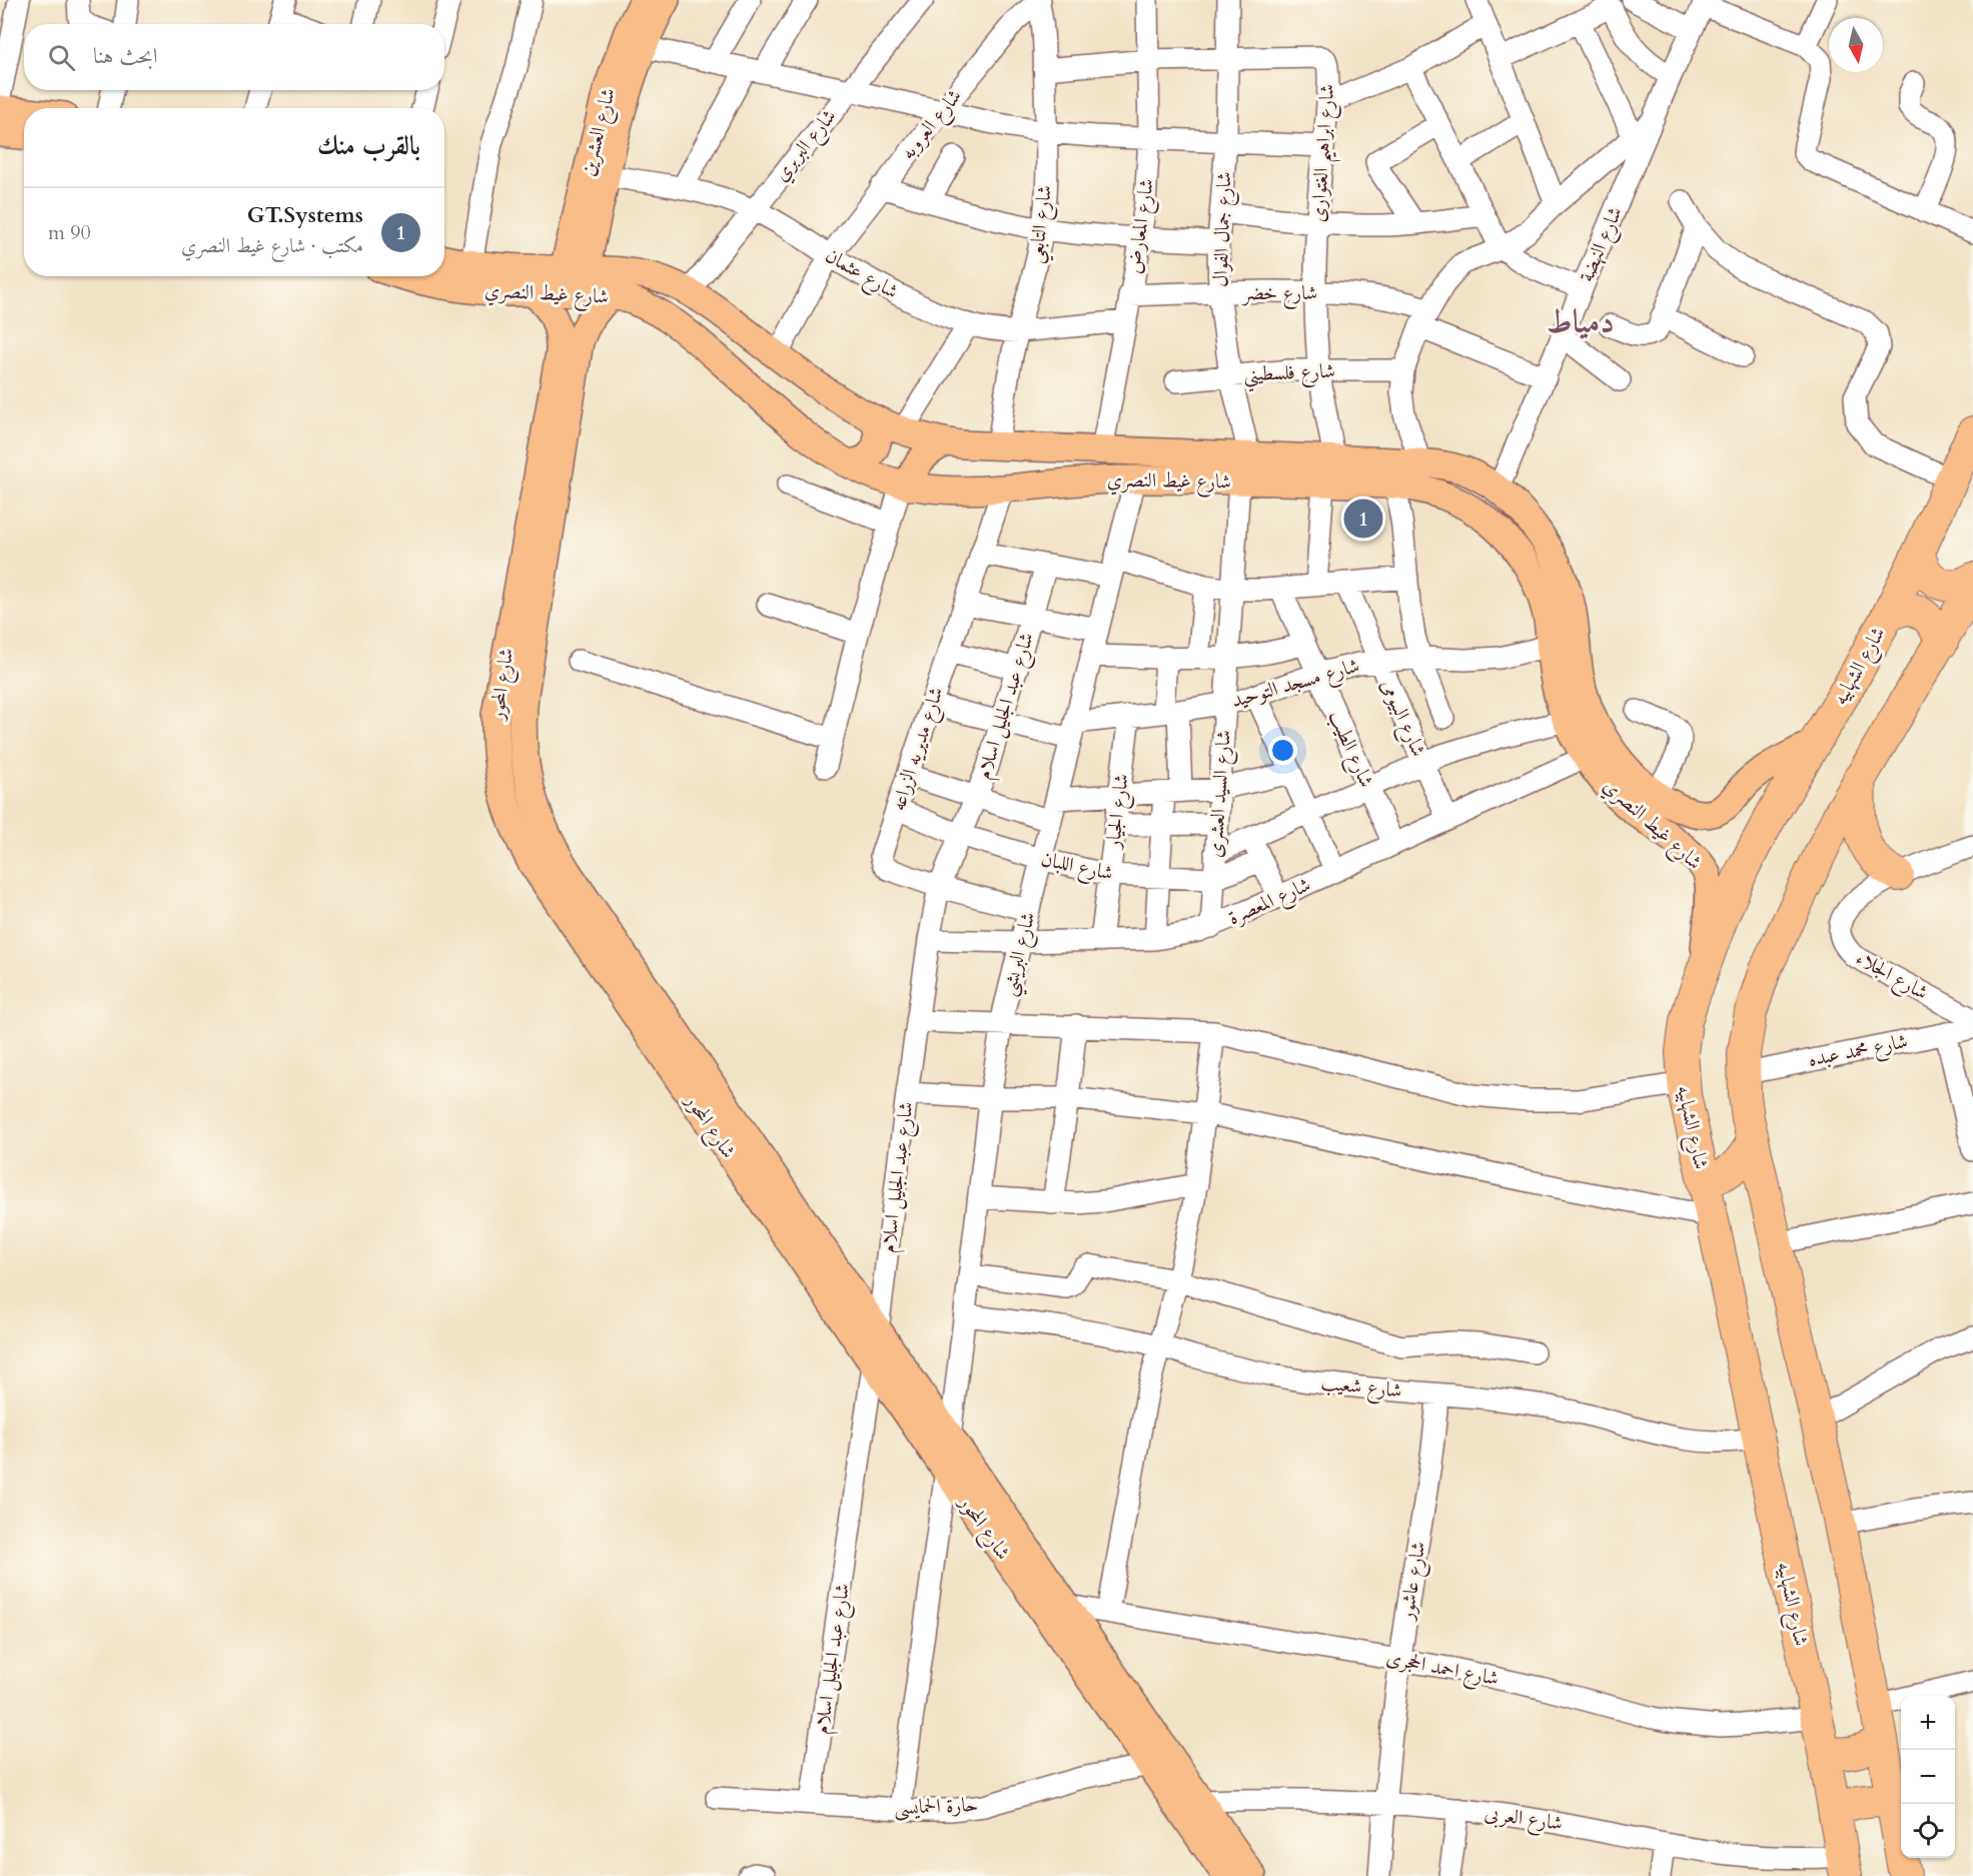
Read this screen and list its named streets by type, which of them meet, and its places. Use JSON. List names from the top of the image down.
{
  "streets": {
    "highway": ["شارع الشهابيه"],
    "main road": ["شارع العشرين", "شارع غيط النصري", "شارع المحور"],
    "street": [
      "شارع العروبه",
      "شارع البربري",
      "شارع ابراهيم الغتوارى",
      "شارع التابعي",
      "شارع المعارض",
      "شارع جمال الفوال",
      "شارع النهضة",
      "شارع عثمان",
      "شارع خضر",
      "شارع فلسطيني",
      "شارع مسجد التوحيد",
      "شارع عبد الجليل اسلام",
      "شارع البيومى",
      "شارع مديريه الزراعه",
      "شارع الطيب",
      "شارع السيد العشرى",
      "شارع الجيار",
      "شارع اللبان",
      "شارع المعصرة",
      "شارع البريشي",
      "شارع الجلاء",
      "شارع محمد عبده",
      "شارع شعيب",
      "شارع عاشور",
      "شارع احمد الحجرى",
      "حارة الحمايسى",
      "شارع العربى"
    ]
  },
  "crossings": [
    ["شارع العروبه", "شارع التابعي"],
    ["شارع العروبه", "شارع عثمان"],
    ["شارع العروبه", "شارع غيط النصري"],
    ["شارع العشرين", "شارع عثمان"],
    ["شارع العشرين", "شارع غيط النصري"],
    ["شارع البربري", "شارع عثمان"],
    ["شارع البربري", "شارع غيط النصري"],
    ["شارع ابراهيم الغتوارى", "شارع التابعي"],
    ["شارع ابراهيم الغتوارى", "شارع المعارض"],
    ["شارع ابراهيم الغتوارى", "شارع جمال الفوال"],
    ["شارع ابراهيم الغتوارى", "شارع خضر"],
    ["شارع ابراهيم الغتوارى", "شارع غيط النصري"],
    ["شارع ابراهيم الغتوارى", "شارع فلسطيني"],
    ["شارع التابعي", "شارع عثمان"],
    ["شارع التابعي", "شارع غيط النصري"],
    ["شارع المعارض", "شارع عثمان"],
    ["شارع المعارض", "شارع خضر"],
    ["شارع المعارض", "شارع غيط النصري"],
    ["شارع جمال الفوال", "شارع خضر"],
    ["شارع جمال الفوال", "شارع غيط النصري"],
    ["شارع جمال الفوال", "شارع فلسطيني"],
    ["شارع النهضة", "شارع خضر"],
    ["شارع النهضة", "شارع غيط النصري"],
    ["شارع غيط النصري", "شارع الشهابيه"],
    ["شارع غيط النصري", "شارع مسجد التوحيد"],
    ["شارع غيط النصري", "شارع المحور"],
    ["شارع غيط النصري", "شارع مديريه الزراعه"],
    ["شارع غيط النصري", "شارع السيد العشرى"],
    ["شارع غيط النصري", "شارع المعصرة"],
    ["شارع غيط النصري", "شارع البريشي"],
    ["شارع الشهابيه", "شارع شعيب"],
    ["شارع الشهابيه", "شارع احمد الحجرى"],
    ["شارع الشهابيه", "شارع العربى"],
    ["شارع مسجد التوحيد", "شارع عبد الجليل اسلام"],
    ["شارع مسجد التوحيد", "شارع البيومى"],
    ["شارع مسجد التوحيد", "شارع مديريه الزراعه"],
    ["شارع مسجد التوحيد", "شارع الطيب"],
    ["شارع مسجد التوحيد", "شارع السيد العشرى"],
    ["شارع مسجد التوحيد", "شارع الجيار"],
    ["شارع مسجد التوحيد", "شارع البريشي"],
    ["شارع المحور", "شارع عبد الجليل اسلام"],
    ["شارع المحور", "شارع البريشي"],
    ["شارع المحور", "شارع احمد الحجرى"],
    ["شارع المحور", "حارة الحمايسى"],
    ["شارع المحور", "شارع العربى"],
    ["شارع عبد الجليل اسلام", "شارع مديريه الزراعه"],
    ["شارع عبد الجليل اسلام", "شارع اللبان"],
    ["شارع عبد الجليل اسلام", "شارع المعصرة"],
    ["شارع عبد الجليل اسلام", "حارة الحمايسى"],
    ["شارع البيومى", "شارع المعصرة"],
    ["شارع مديريه الزراعه", "شارع اللبان"],
    ["شارع مديريه الزراعه", "شارع البريشي"],
    ["شارع الطيب", "شارع المعصرة"],
    ["شارع السيد العشرى", "شارع اللبان"],
    ["شارع السيد العشرى", "شارع المعصرة"],
    ["شارع الجيار", "شارع اللبان"],
    ["شارع الجيار", "شارع المعصرة"],
    ["شارع اللبان", "شارع البريشي"],
    ["شارع المعصرة", "شارع البريشي"],
    ["شارع البريشي", "شارع شعيب"],
    ["شارع شعيب", "شارع عاشور"],
    ["شارع عاشور", "شارع احمد الحجرى"],
    ["شارع عاشور", "شارع العربى"]
  ],
  "districts": ["دمياط"],
  "north": "bottom",
  "page": {
    "search": "ابحث هنا",
    "heading": "بالقرب منك",
    "list": [
      {
        "mark": "1",
        "name": "GT.Systems",
        "note": "مكتب · شارع غيط النصري",
        "value": "90 m"
      }
    ],
    "pins": "1",
    "map_buttons": ["+", "−"]
  }
}
